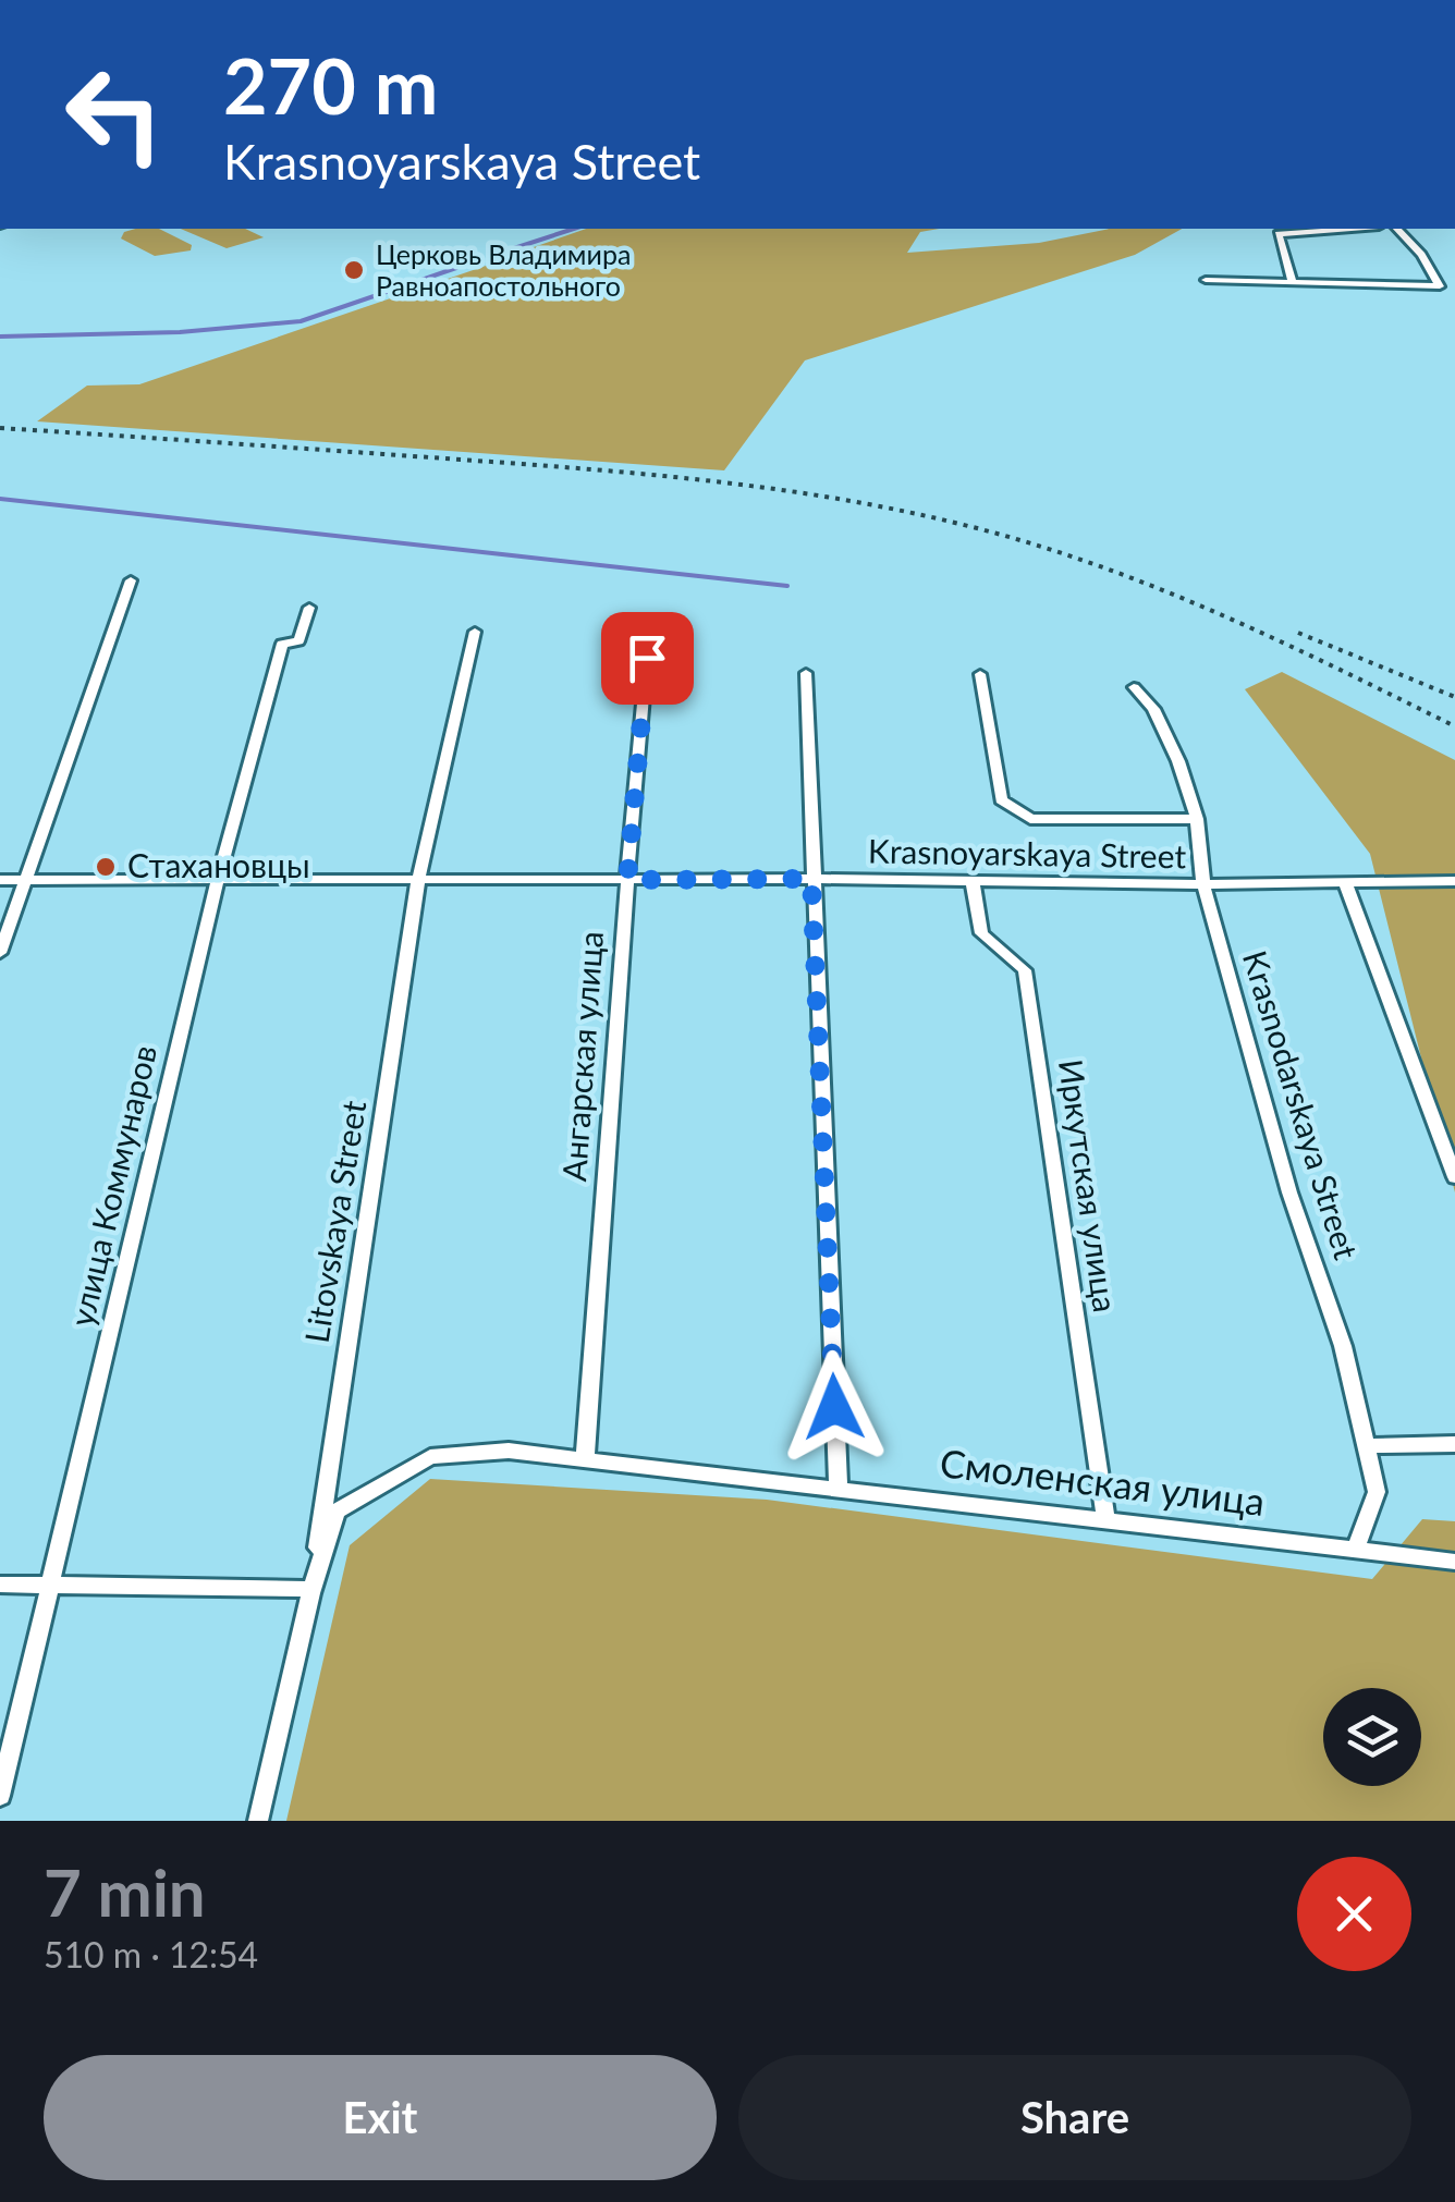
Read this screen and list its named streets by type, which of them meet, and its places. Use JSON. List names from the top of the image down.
{
  "streets": {
    "street": [
      "Krasnoyarskaya Street",
      "Ангарская улица",
      "Krasnodarskaya Street",
      "улица Коммунаров",
      "Иркутская улица",
      "Litovskaya Street",
      "Смоленская улица"
    ]
  },
  "crossings": [
    ["Krasnoyarskaya Street", "Ангарская улица"],
    ["Krasnoyarskaya Street", "Krasnodarskaya Street"],
    ["Krasnoyarskaya Street", "улица Коммунаров"],
    ["Krasnoyarskaya Street", "Иркутская улица"],
    ["Krasnoyarskaya Street", "Litovskaya Street"],
    ["Ангарская улица", "Смоленская улица"],
    ["Krasnodarskaya Street", "Смоленская улица"],
    ["Иркутская улица", "Смоленская улица"],
    ["Litovskaya Street", "Смоленская улица"]
  ],
  "places": ["Церковь Владимира Равноапостольного", "Стахановцы"],
  "page": {
    "turn": ["270 m", "Krasnoyarskaya Street"],
    "heading": ["7 min", "510 m · 12:54"],
    "buttons": ["Exit", "Share"]
  }
}
